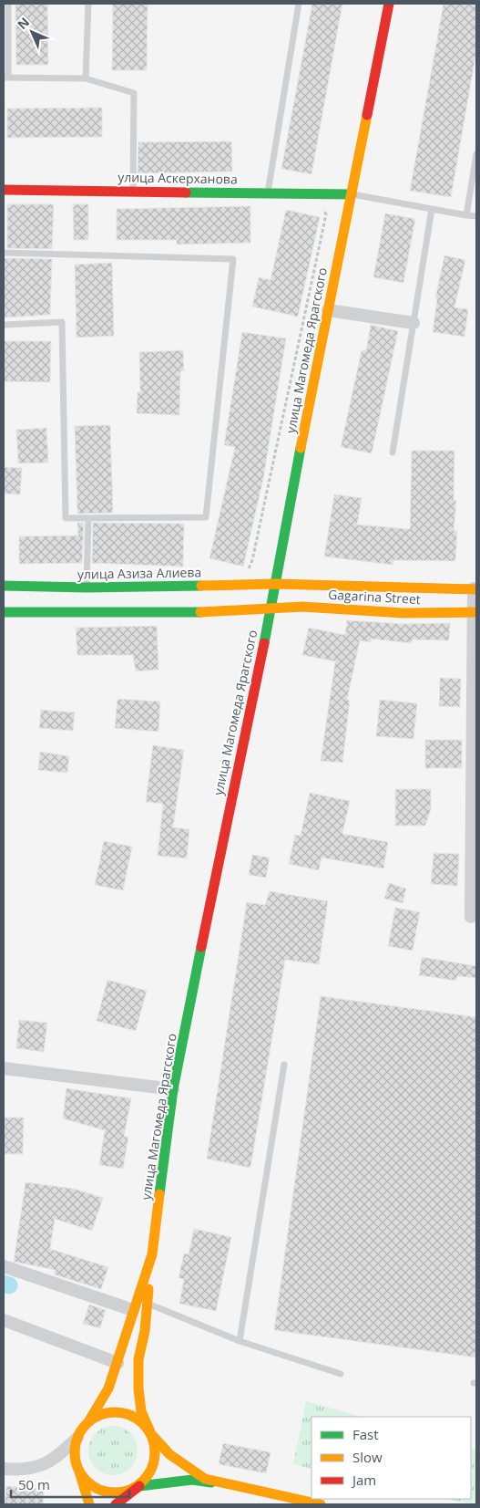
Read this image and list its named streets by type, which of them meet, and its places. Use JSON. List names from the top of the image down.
{
  "streets": {
    "main road": [
      "улица Аскерханова",
      "улица Магомеда Ярагского",
      "улица Азиза Алиева",
      "Gagarina Street"
    ]
  },
  "crossings": [
    ["улица Аскерханова", "улица Магомеда Ярагского"],
    ["улица Магомеда Ярагского", "улица Азиза Алиева"],
    ["улица Магомеда Ярагского", "Gagarina Street"],
    ["улица Азиза Алиева", "Gagarina Street"]
  ],
  "legend": ["Fast", "Slow", "Jam"],
  "scale_bar": "50 m",
  "north": "top left"
}
